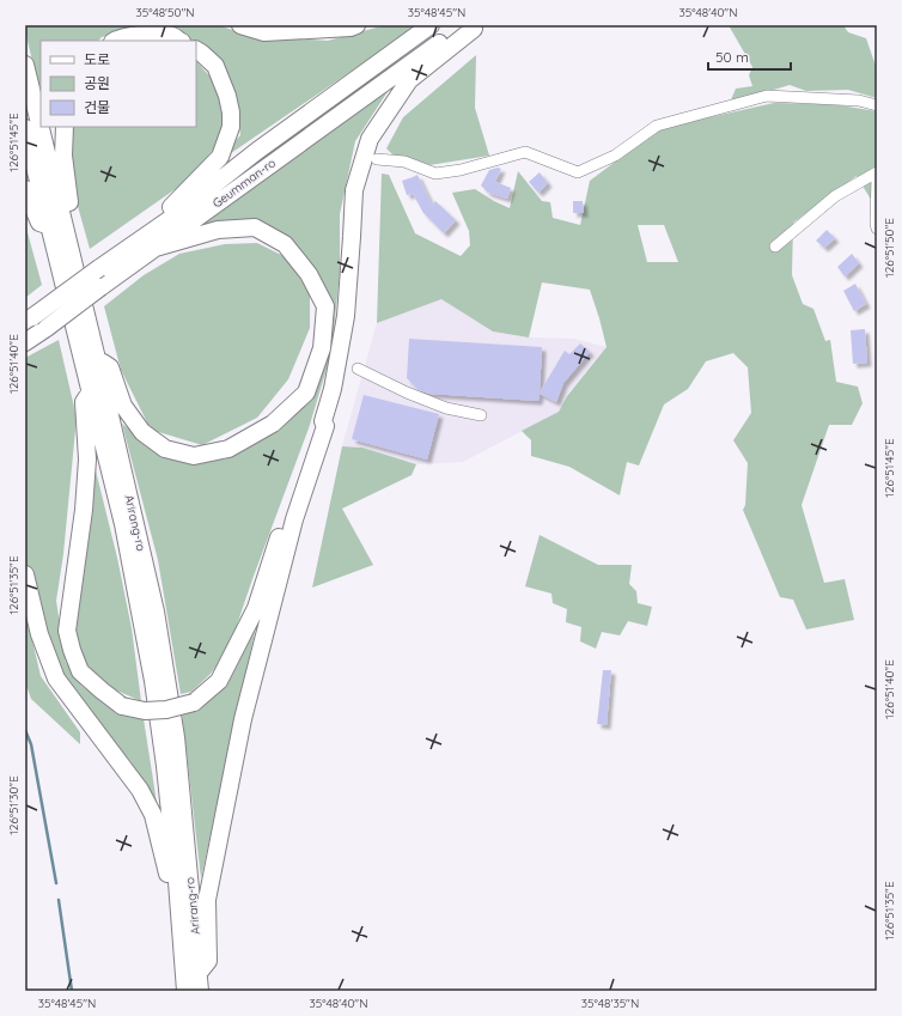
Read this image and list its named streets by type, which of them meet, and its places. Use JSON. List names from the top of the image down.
{
  "streets": {
    "highway": ["Geumman-ro", "Arirang-ro"]
  },
  "legend": ["도로", "공원", "건물"],
  "scale_bar": "50 m",
  "coordinates": [
    "35°48'50\"N",
    "35°48'45\"N",
    "35°48'40\"N",
    "126°51'45\"E",
    "126°51'50\"E",
    "126°51'40\"E",
    "126°51'35\"E",
    "126°51'30\"E",
    "35°48'35\"N"
  ]
}
